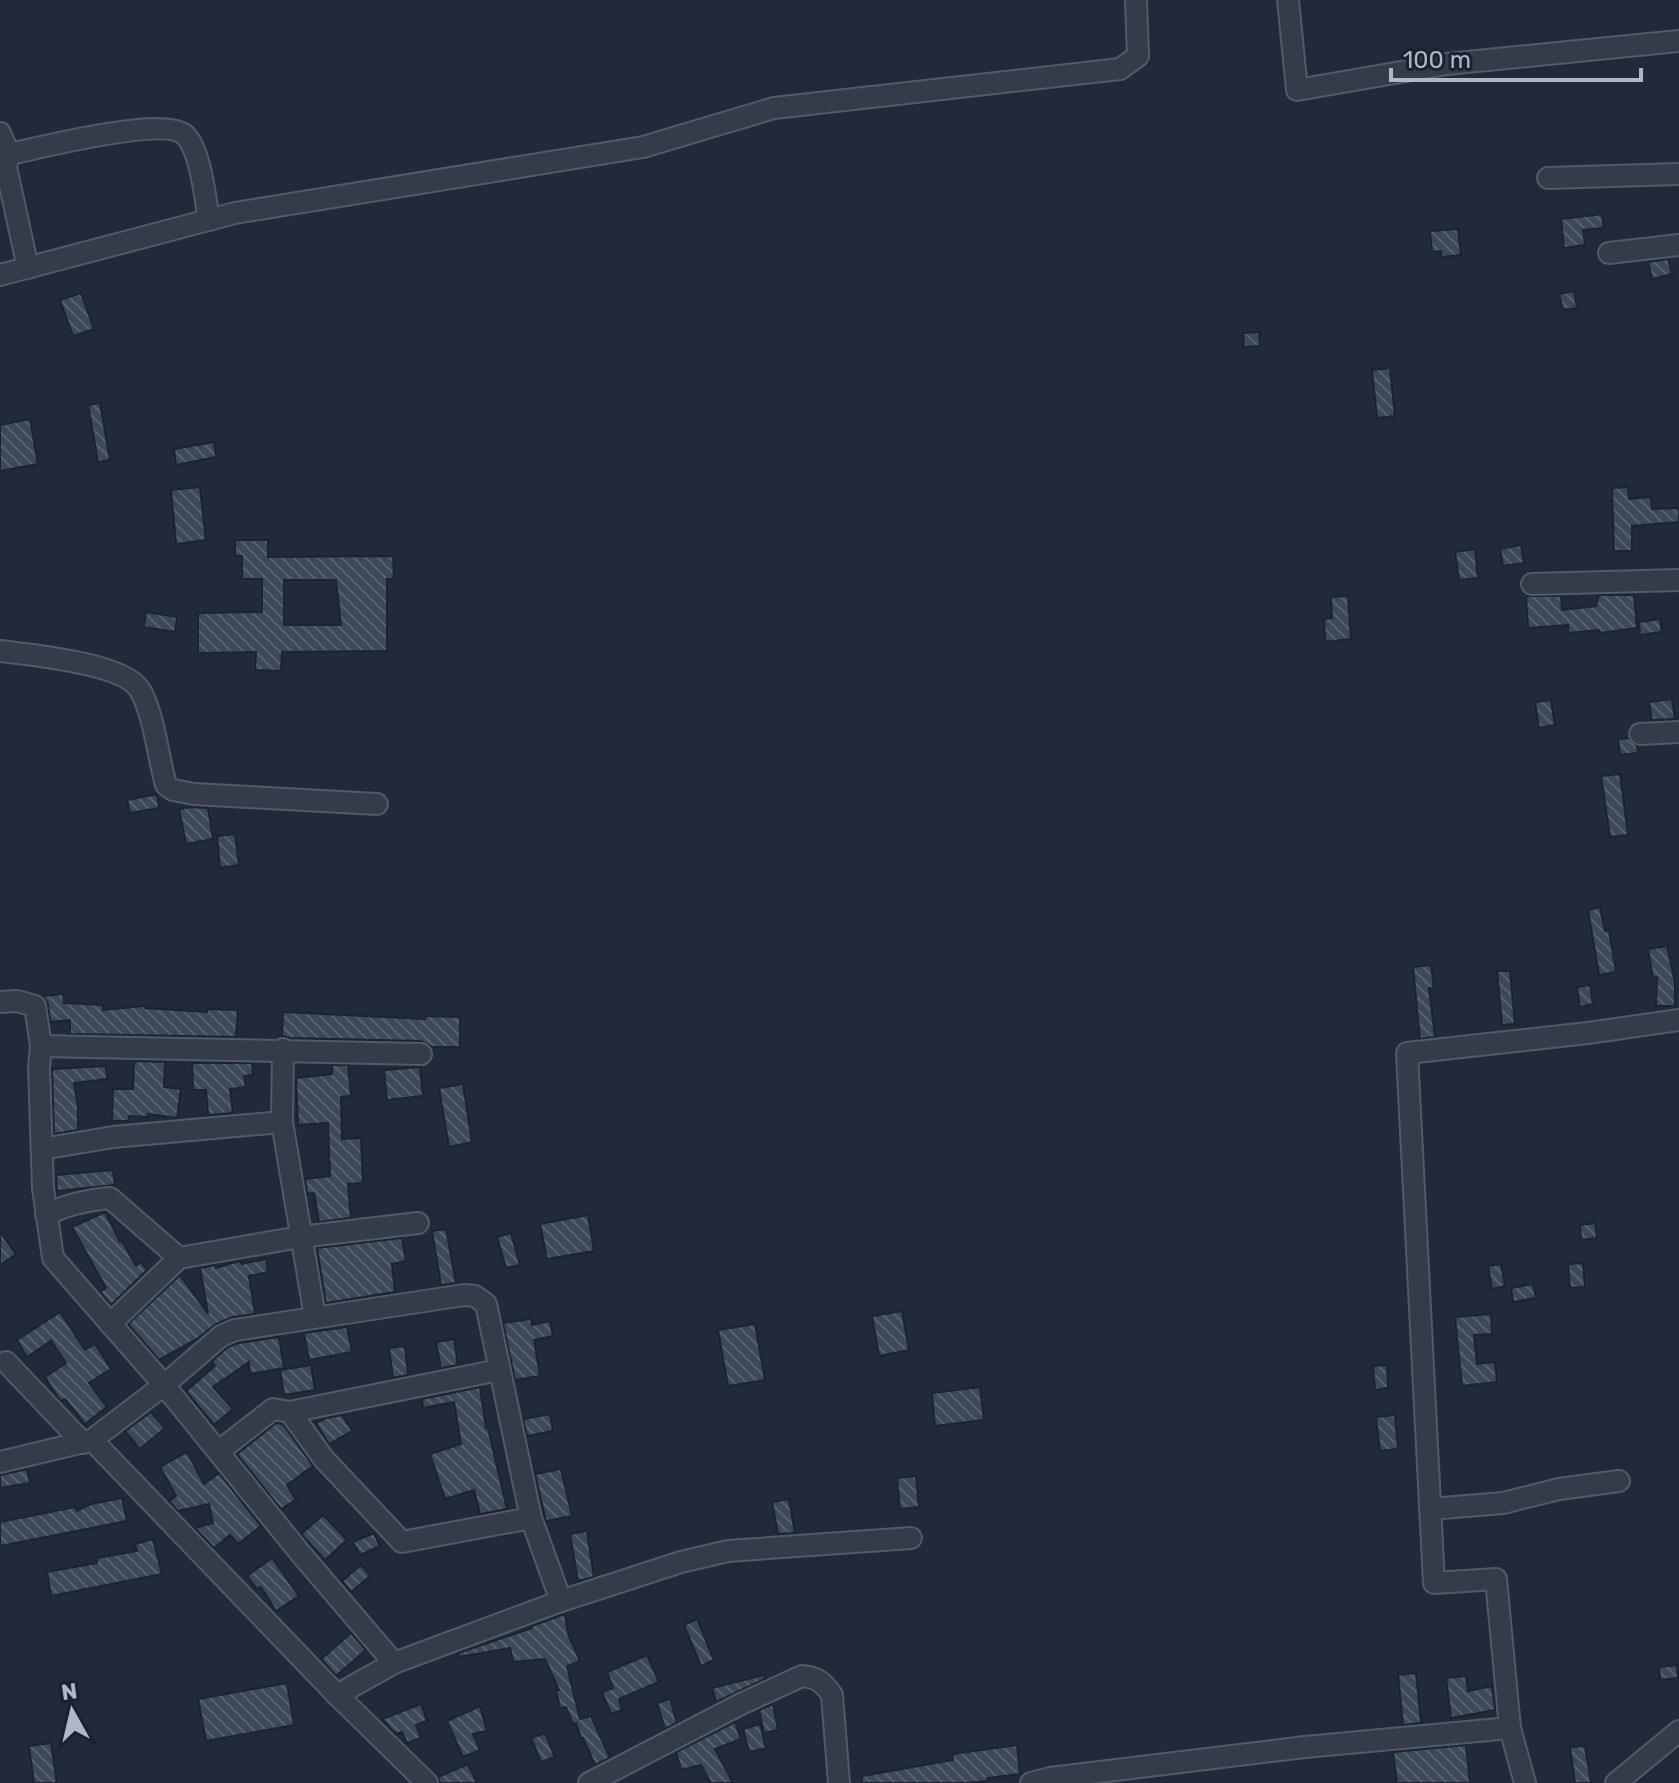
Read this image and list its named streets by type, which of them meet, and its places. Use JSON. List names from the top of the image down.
{
  "scale_bar": "100 m",
  "north": "top"
}
